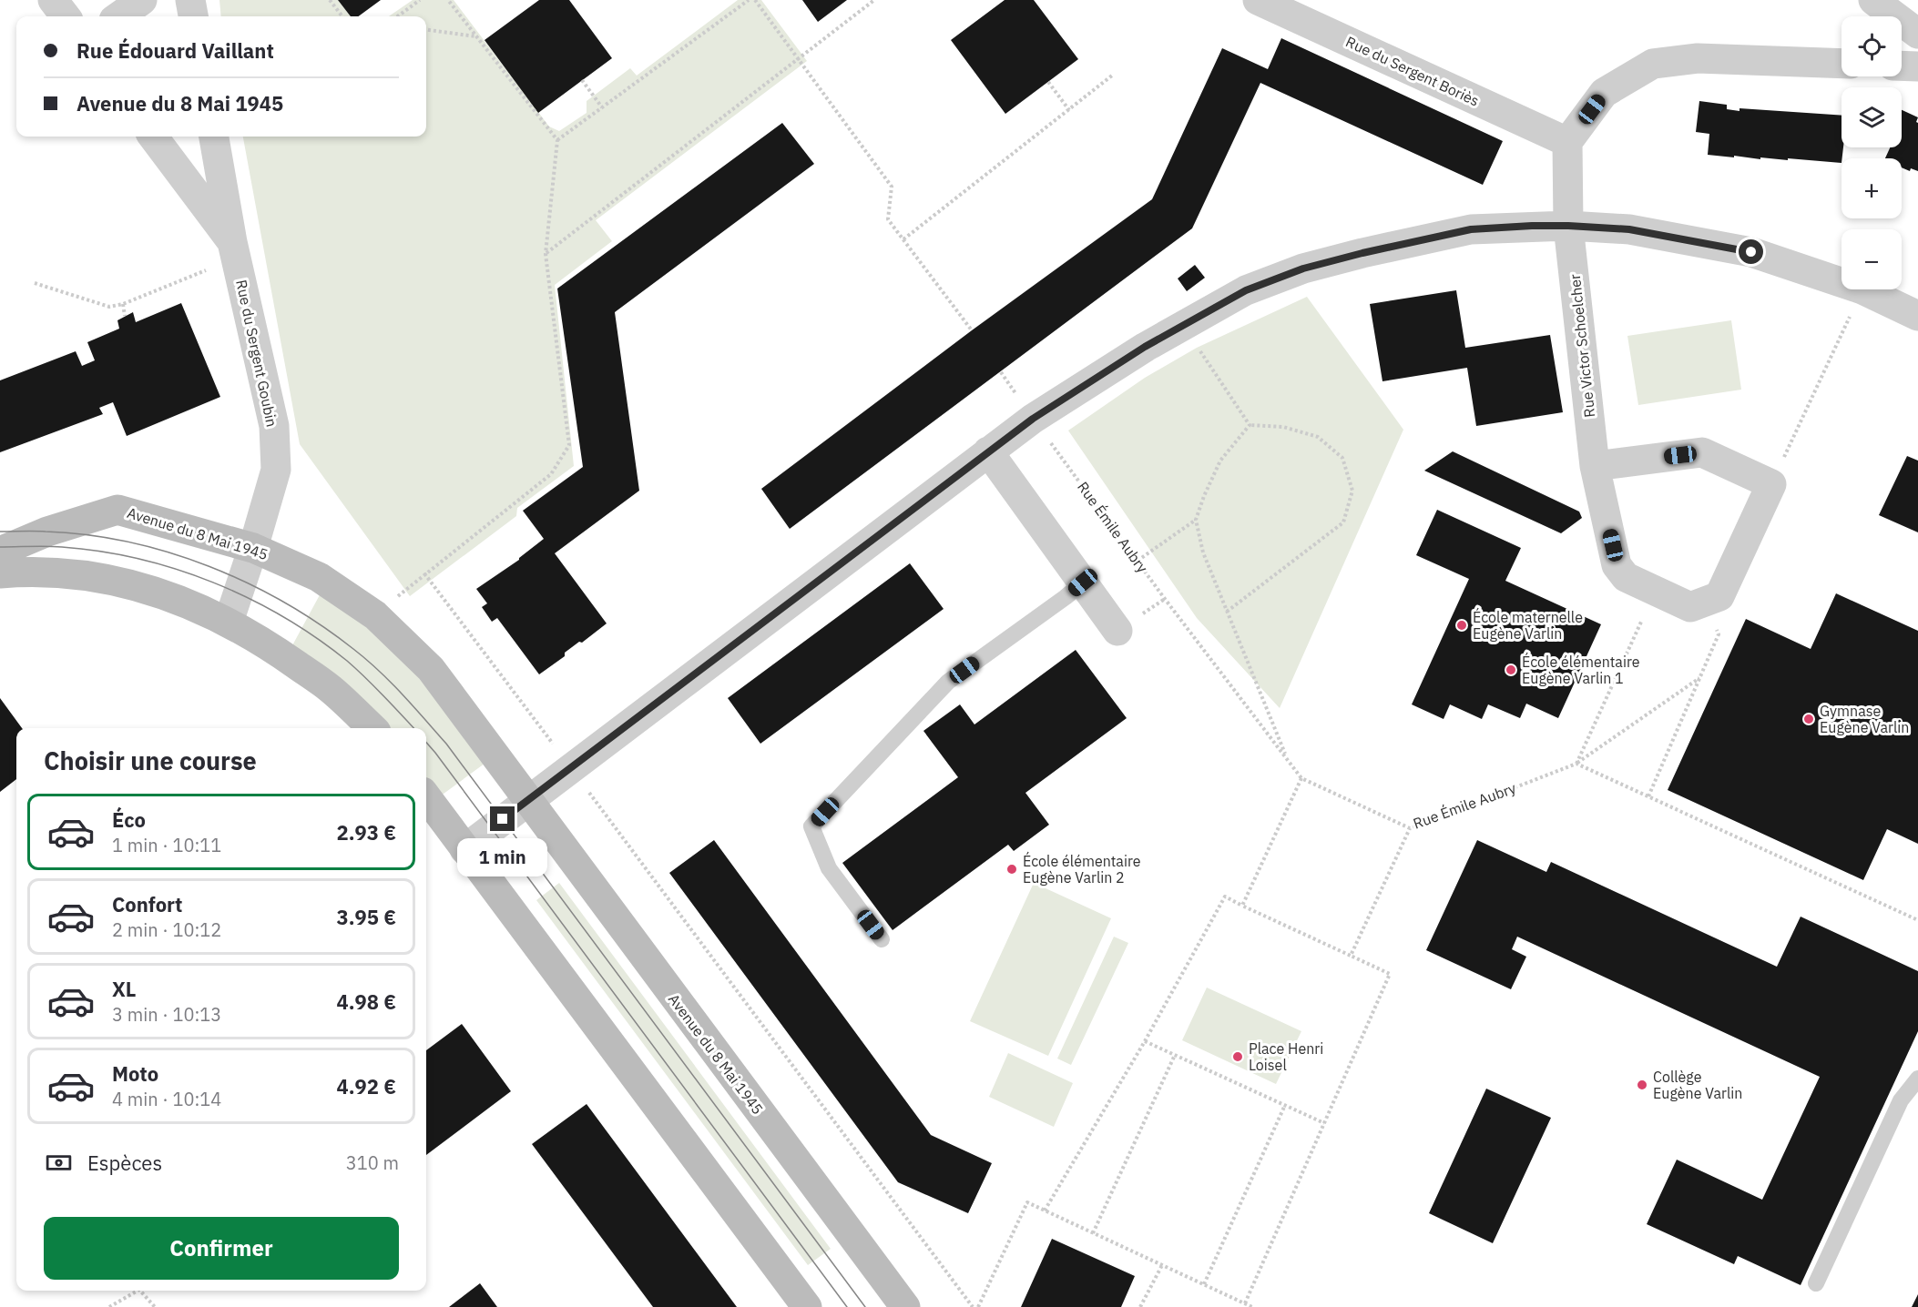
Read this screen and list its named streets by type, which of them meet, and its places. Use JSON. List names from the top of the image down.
{
  "streets": {
    "street": [
      "Rue du Sergent Boriès",
      "Rue Victor Schoelcher",
      "Rue du Sergent Goubin",
      "Avenue du 8 Mai 1945"
    ],
    "path": ["Rue Émile Aubry"]
  },
  "crossings": [
    ["Rue du Sergent Boriès", "Rue Victor Schoelcher"],
    ["Rue du Sergent Goubin", "Avenue du 8 Mai 1945"]
  ],
  "places": [
    "École maternelle Eugène Varlin",
    "École élémentaire Eugène Varlin 1",
    "Gymnase Eugène Varlin",
    "École élémentaire Eugène Varlin 2",
    "Place Henri Loisel",
    "Collège Eugène Varlin"
  ],
  "page": {
    "map_buttons": ["+", "−"],
    "banner": ["Rue Édouard Vaillant", "Avenue du 8 Mai 1945"],
    "heading": "Choisir une course",
    "list": [
      {
        "name": "Éco",
        "note": "1 min · 10:11",
        "value": "2.93 €"
      },
      {
        "name": "Confort",
        "note": "2 min · 10:12",
        "value": "3.95 €"
      },
      {
        "name": "XL",
        "note": "3 min · 10:13",
        "value": "4.98 €"
      },
      {
        "name": "Moto",
        "note": "4 min · 10:14",
        "value": "4.92 €"
      }
    ],
    "bubble": "1 min",
    "pay": ["Espèces", "310 m"],
    "buttons": "Confirmer"
  }
}
